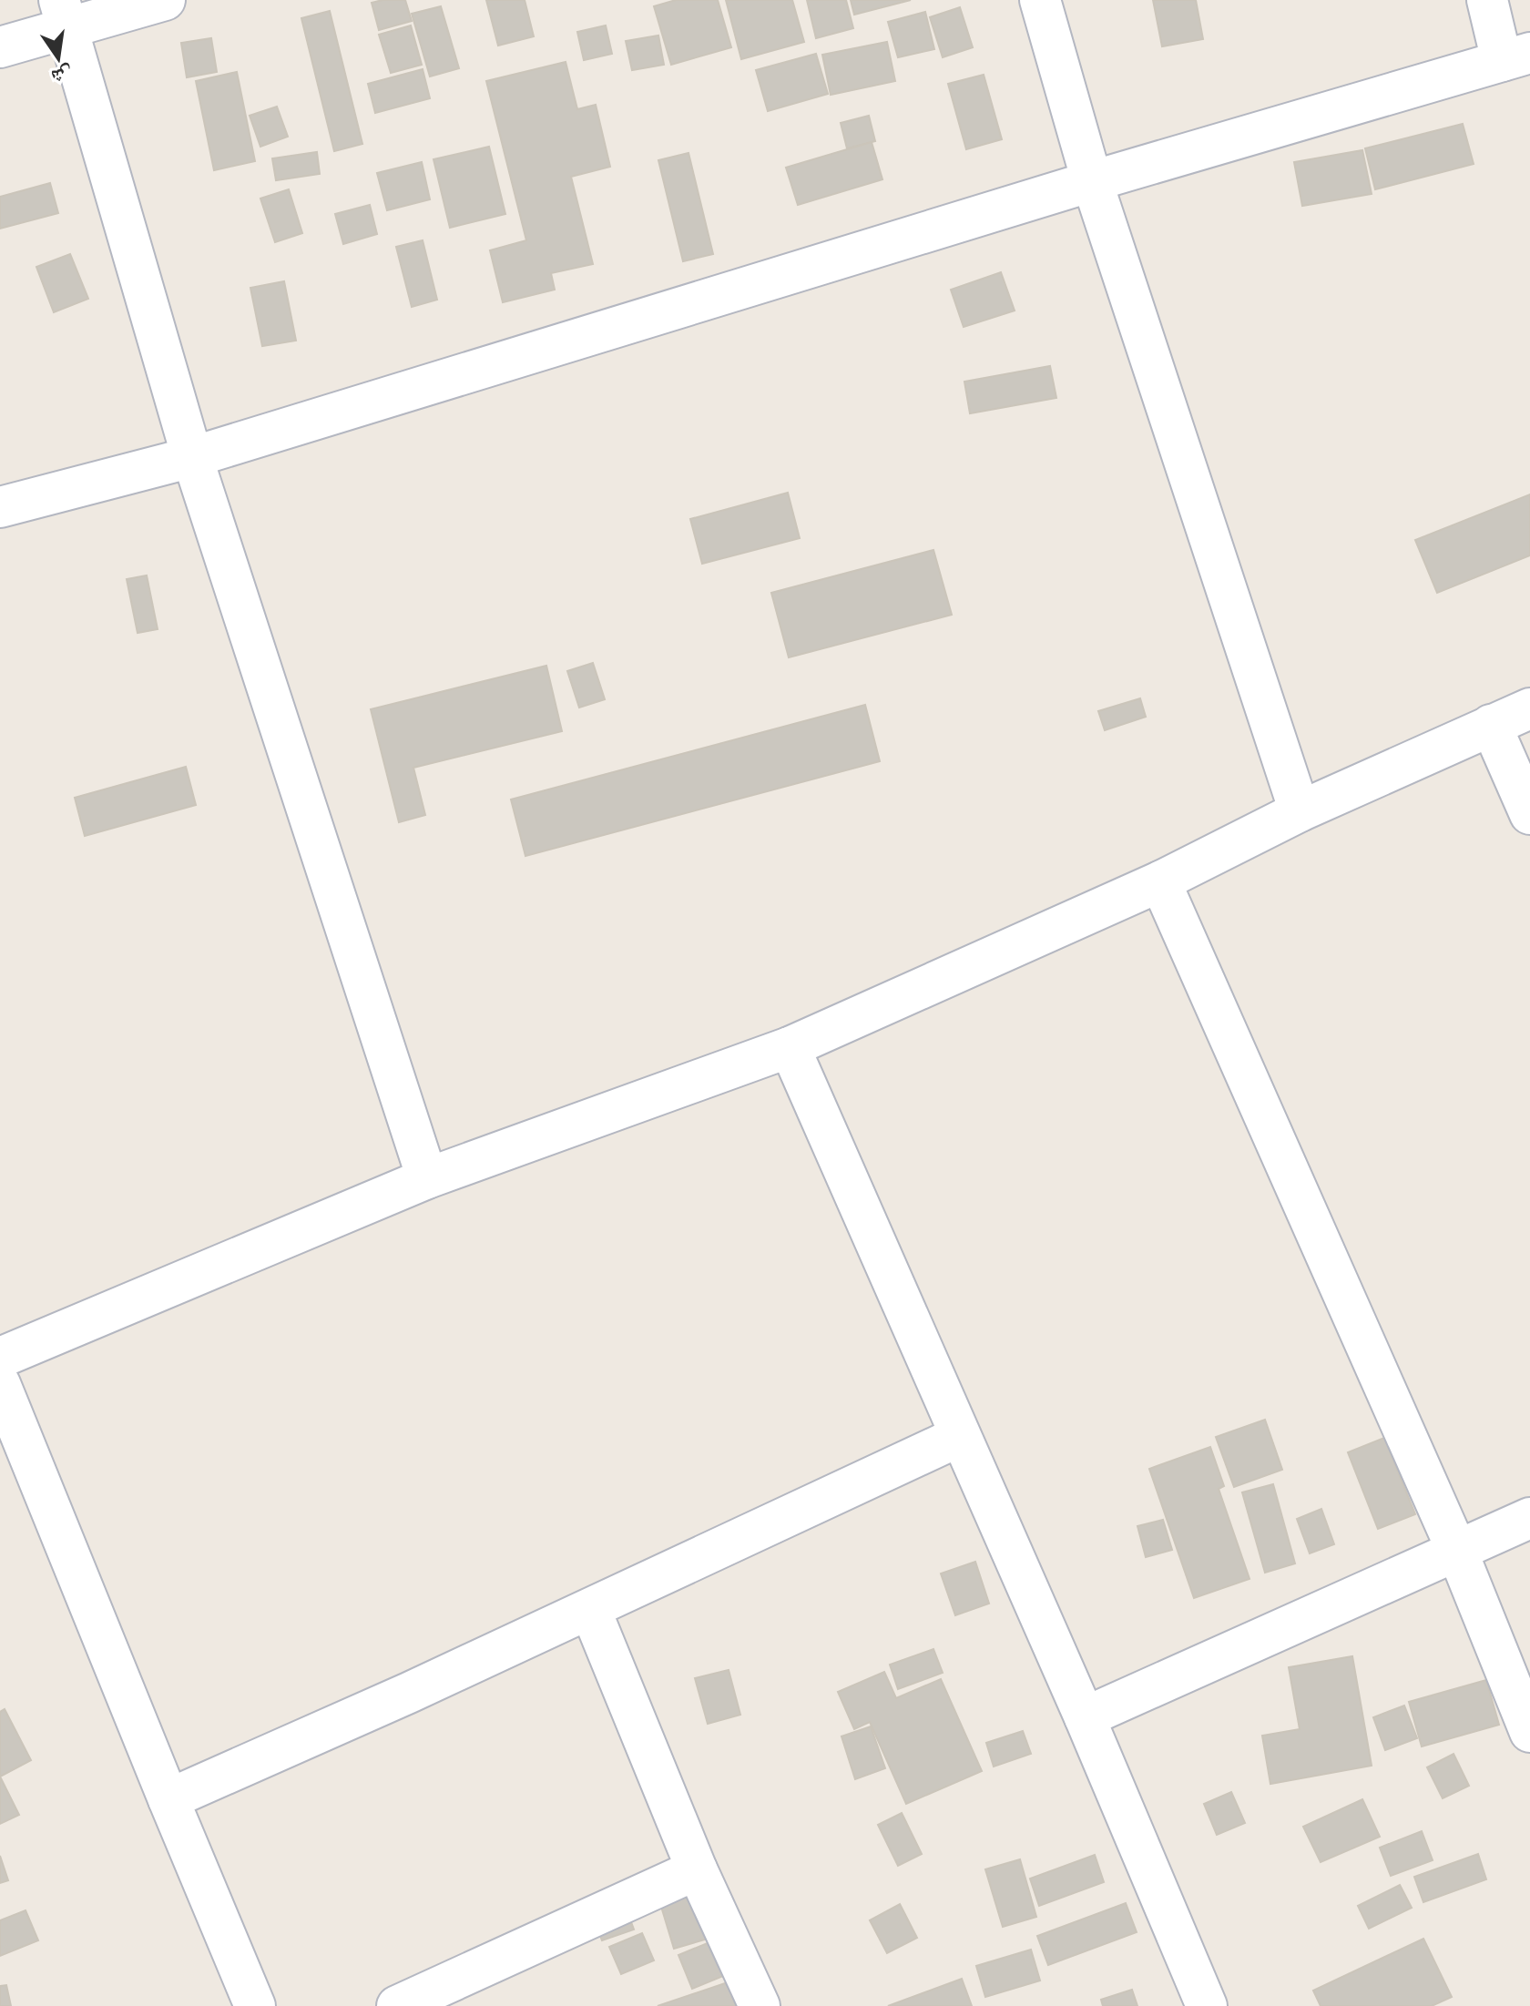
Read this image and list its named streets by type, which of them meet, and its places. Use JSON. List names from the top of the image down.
{
  "north": "bottom"
}
